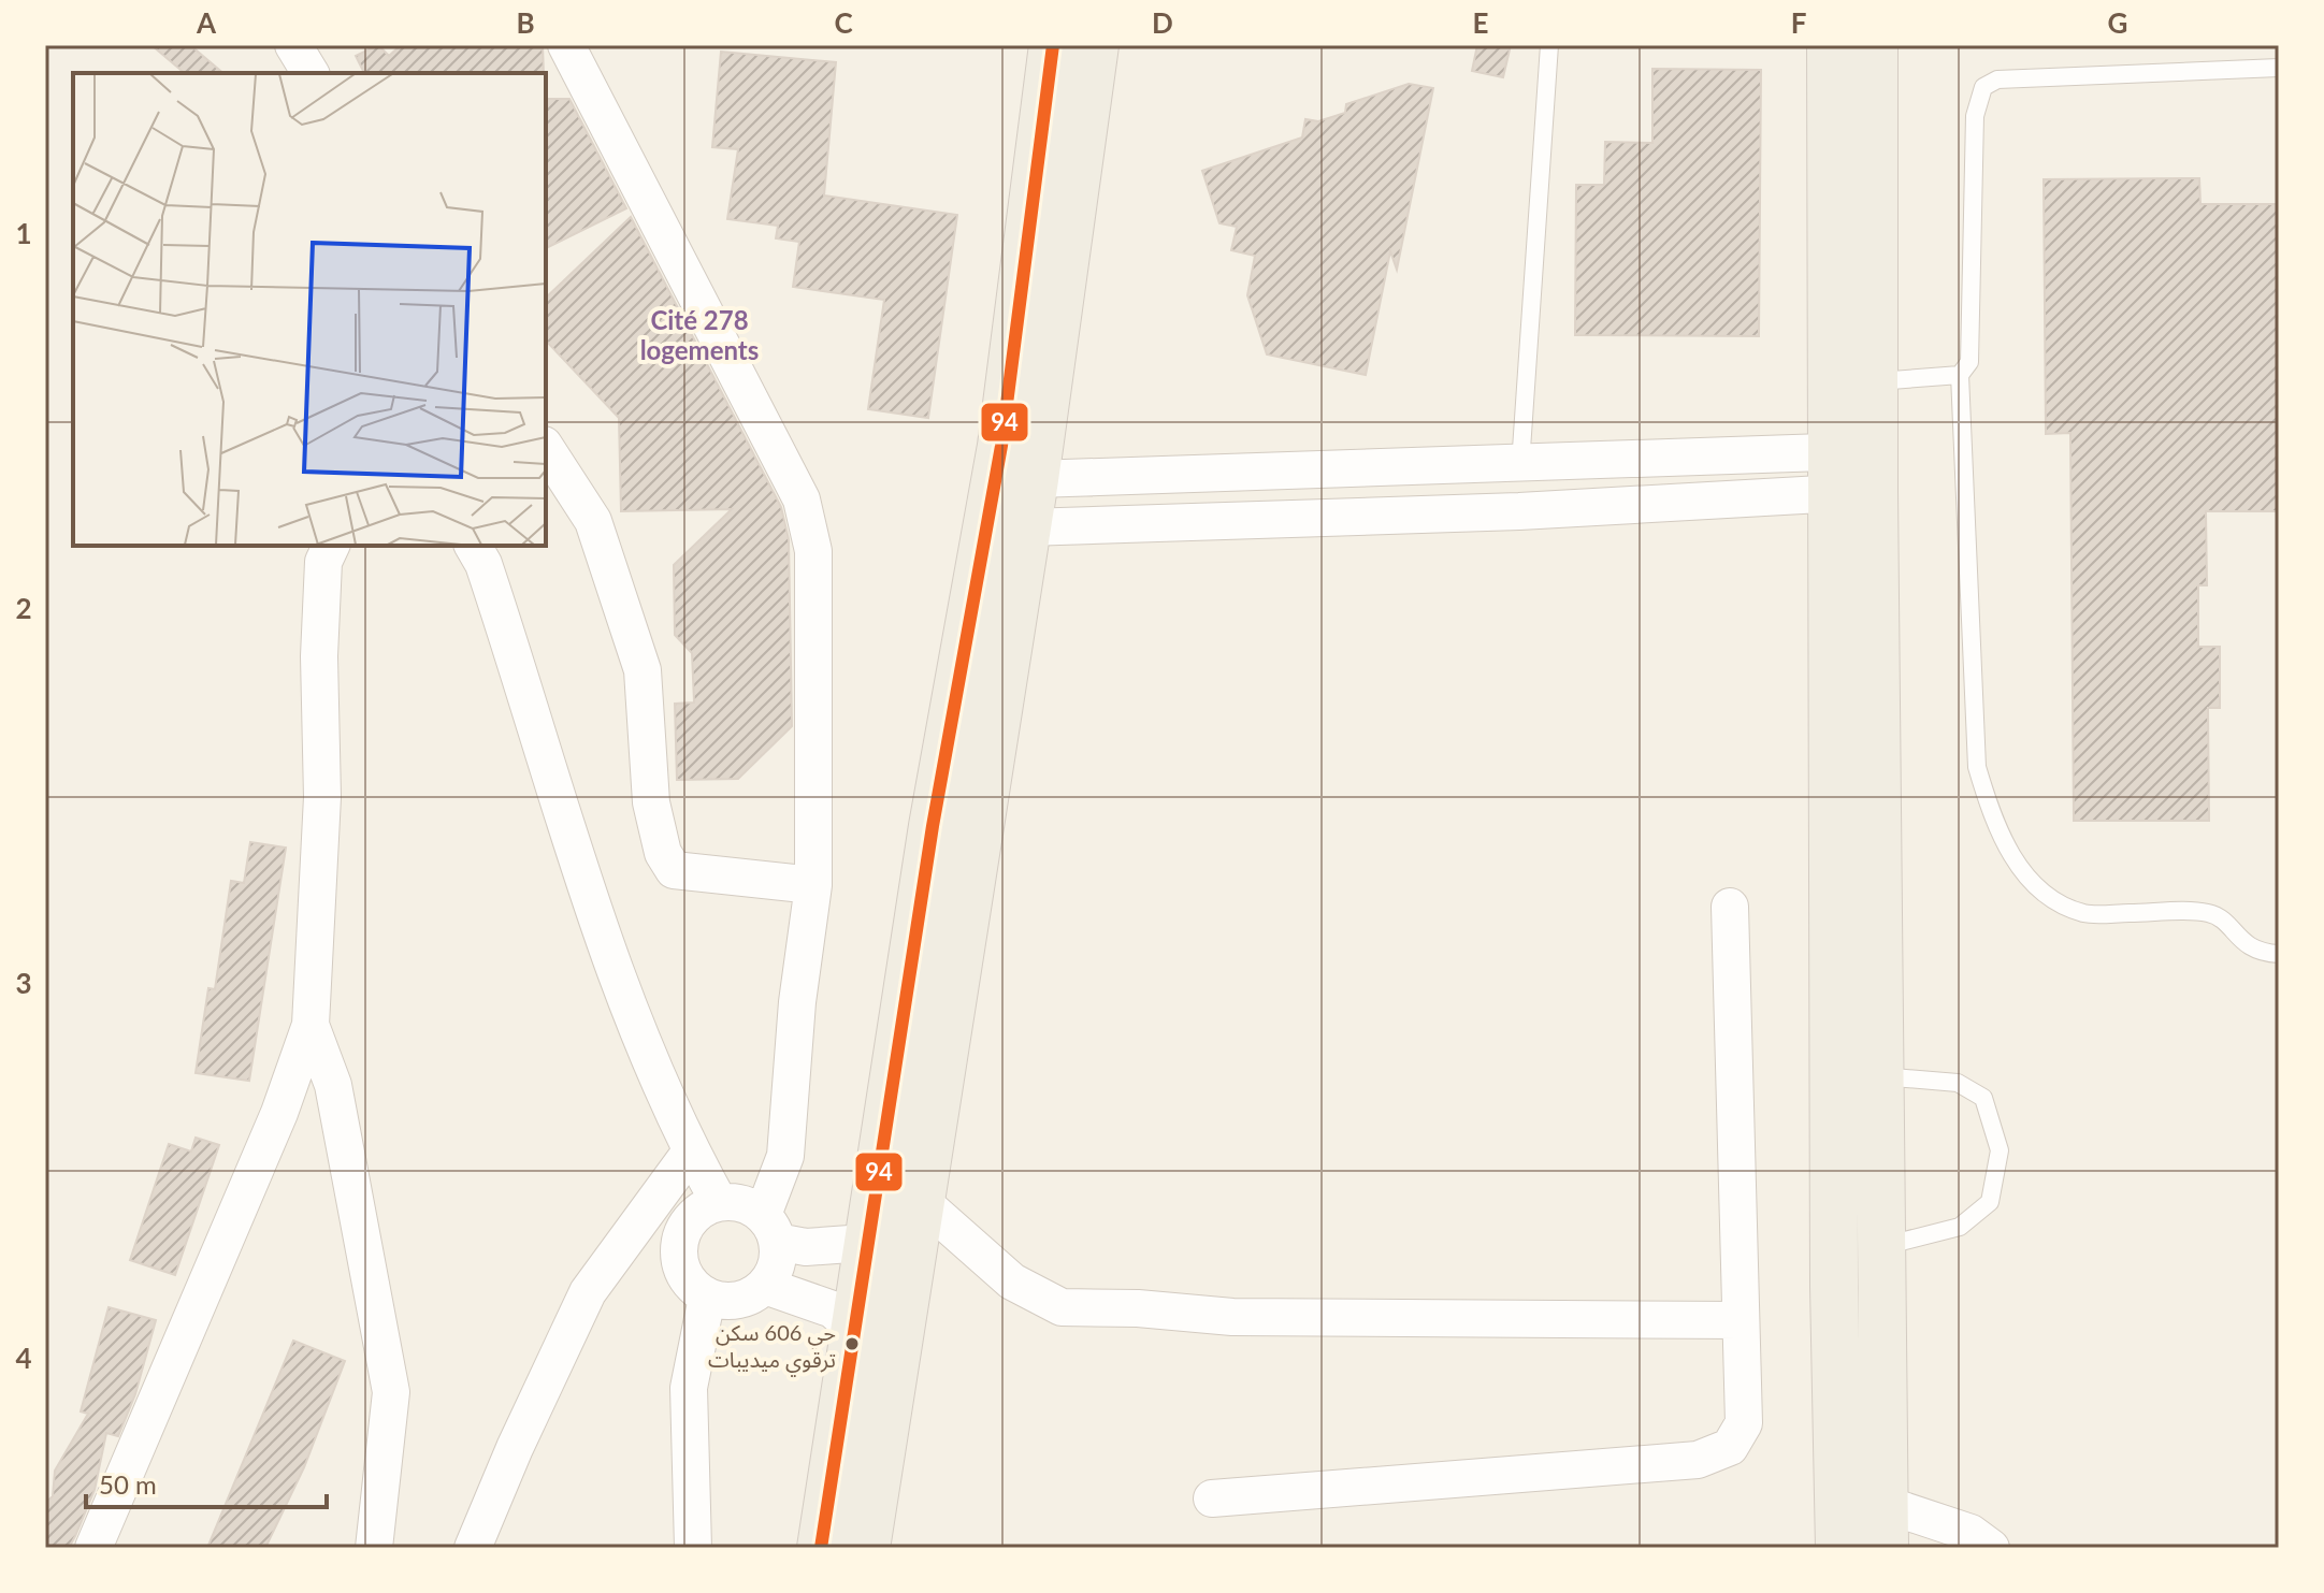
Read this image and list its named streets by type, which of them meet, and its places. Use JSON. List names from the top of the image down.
{
  "districts": ["Cité 278 logements"],
  "places": ["حي 606 سكن ترقوي ميديبات"],
  "lines": ["transit line 94"],
  "scale_bar": "50 m",
  "grid": {
    "columns": [
      "A",
      "B",
      "C",
      "D",
      "E",
      "F",
      "G"
    ],
    "rows": [
      "1",
      "2",
      "3",
      "4"
    ]
  }
}
